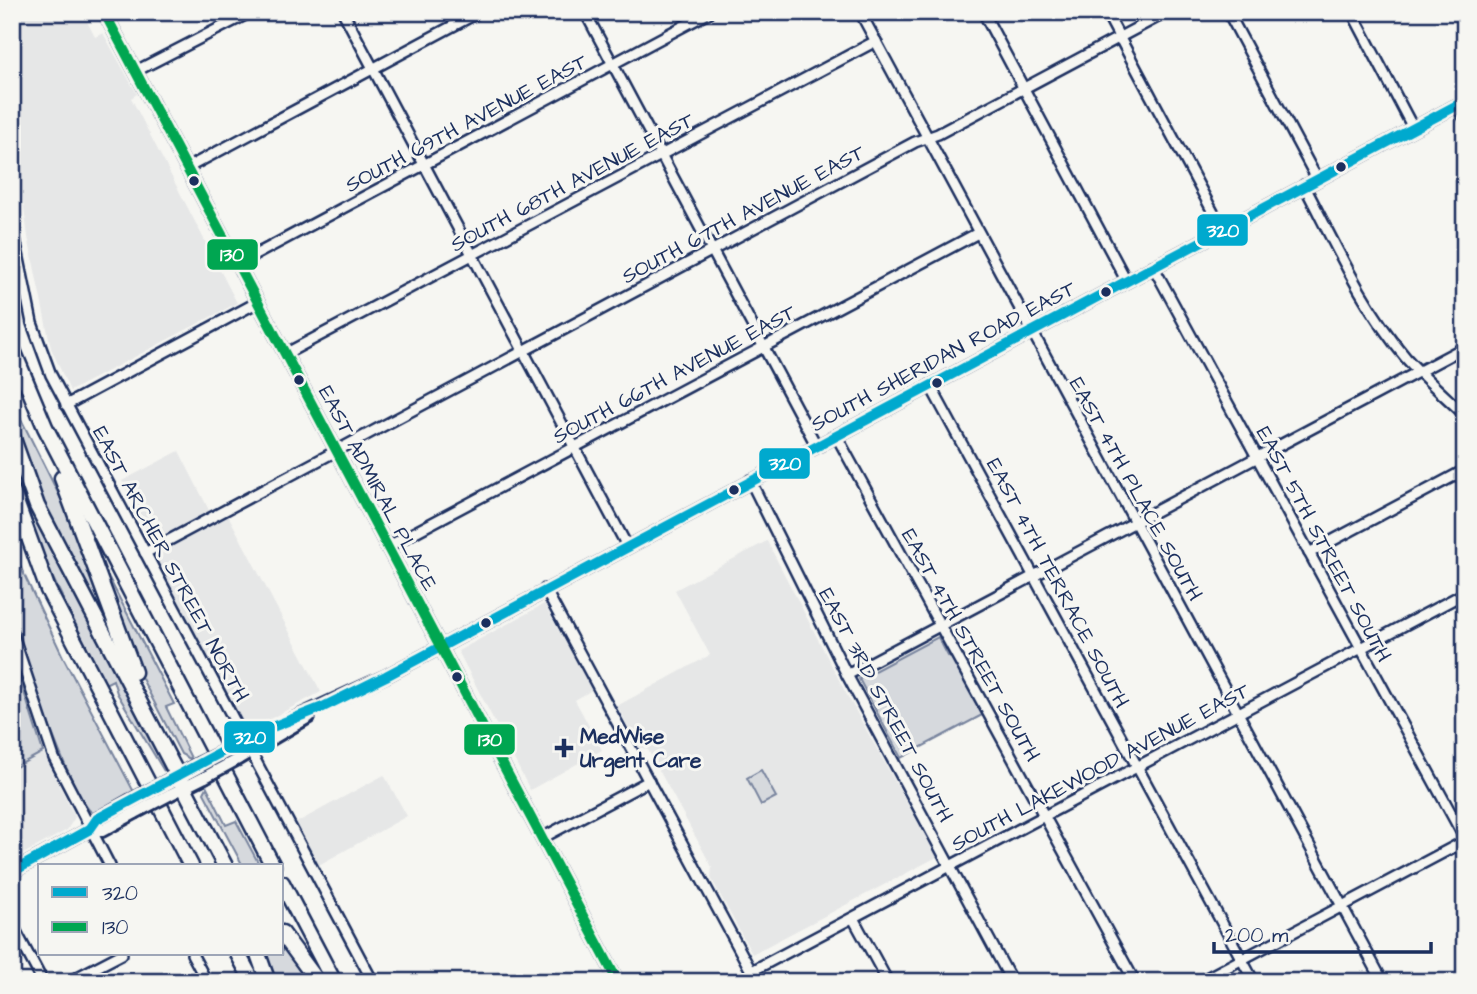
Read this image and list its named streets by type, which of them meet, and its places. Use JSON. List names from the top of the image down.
{
  "streets": {
    "main road": ["SOUTH SHERIDAN ROAD EAST", "EAST ADMIRAL PLACE"],
    "street": [
      "SOUTH 69TH AVENUE EAST",
      "SOUTH 68TH AVENUE EAST",
      "SOUTH 67TH AVENUE EAST",
      "SOUTH 66TH AVENUE EAST",
      "EAST 4TH PLACE SOUTH",
      "EAST 5TH STREET SOUTH",
      "EAST ARCHER STREET NORTH",
      "EAST 4TH TERRACE SOUTH",
      "EAST 4TH STREET SOUTH",
      "EAST 3RD STREET SOUTH",
      "SOUTH LAKEWOOD AVENUE EAST"
    ]
  },
  "crossings": [
    ["SOUTH 69TH AVENUE EAST", "EAST ADMIRAL PLACE"],
    ["SOUTH 68TH AVENUE EAST", "EAST ADMIRAL PLACE"],
    ["SOUTH 68TH AVENUE EAST", "EAST 4TH PLACE SOUTH"],
    ["SOUTH 67TH AVENUE EAST", "EAST ADMIRAL PLACE"],
    ["SOUTH 67TH AVENUE EAST", "EAST 4TH PLACE SOUTH"],
    ["SOUTH 67TH AVENUE EAST", "EAST ARCHER STREET NORTH"],
    ["SOUTH SHERIDAN ROAD EAST", "EAST ADMIRAL PLACE"],
    ["SOUTH SHERIDAN ROAD EAST", "EAST 4TH PLACE SOUTH"],
    ["SOUTH SHERIDAN ROAD EAST", "EAST 5TH STREET SOUTH"],
    ["SOUTH SHERIDAN ROAD EAST", "EAST 4TH TERRACE SOUTH"],
    ["SOUTH SHERIDAN ROAD EAST", "EAST 4TH STREET SOUTH"],
    ["SOUTH SHERIDAN ROAD EAST", "EAST 3RD STREET SOUTH"],
    ["SOUTH 66TH AVENUE EAST", "EAST ADMIRAL PLACE"],
    ["SOUTH 66TH AVENUE EAST", "EAST 4TH PLACE SOUTH"],
    ["EAST 4TH PLACE SOUTH", "SOUTH LAKEWOOD AVENUE EAST"],
    ["EAST 5TH STREET SOUTH", "SOUTH LAKEWOOD AVENUE EAST"],
    ["EAST 4TH TERRACE SOUTH", "SOUTH LAKEWOOD AVENUE EAST"],
    ["EAST 4TH STREET SOUTH", "SOUTH LAKEWOOD AVENUE EAST"],
    ["EAST 3RD STREET SOUTH", "SOUTH LAKEWOOD AVENUE EAST"]
  ],
  "places": {
    "health": ["MedWise Urgent Care"]
  },
  "lines": ["transit line 130", "transit line 320"],
  "legend": ["320", "130"],
  "scale_bar": "200 m"
}
